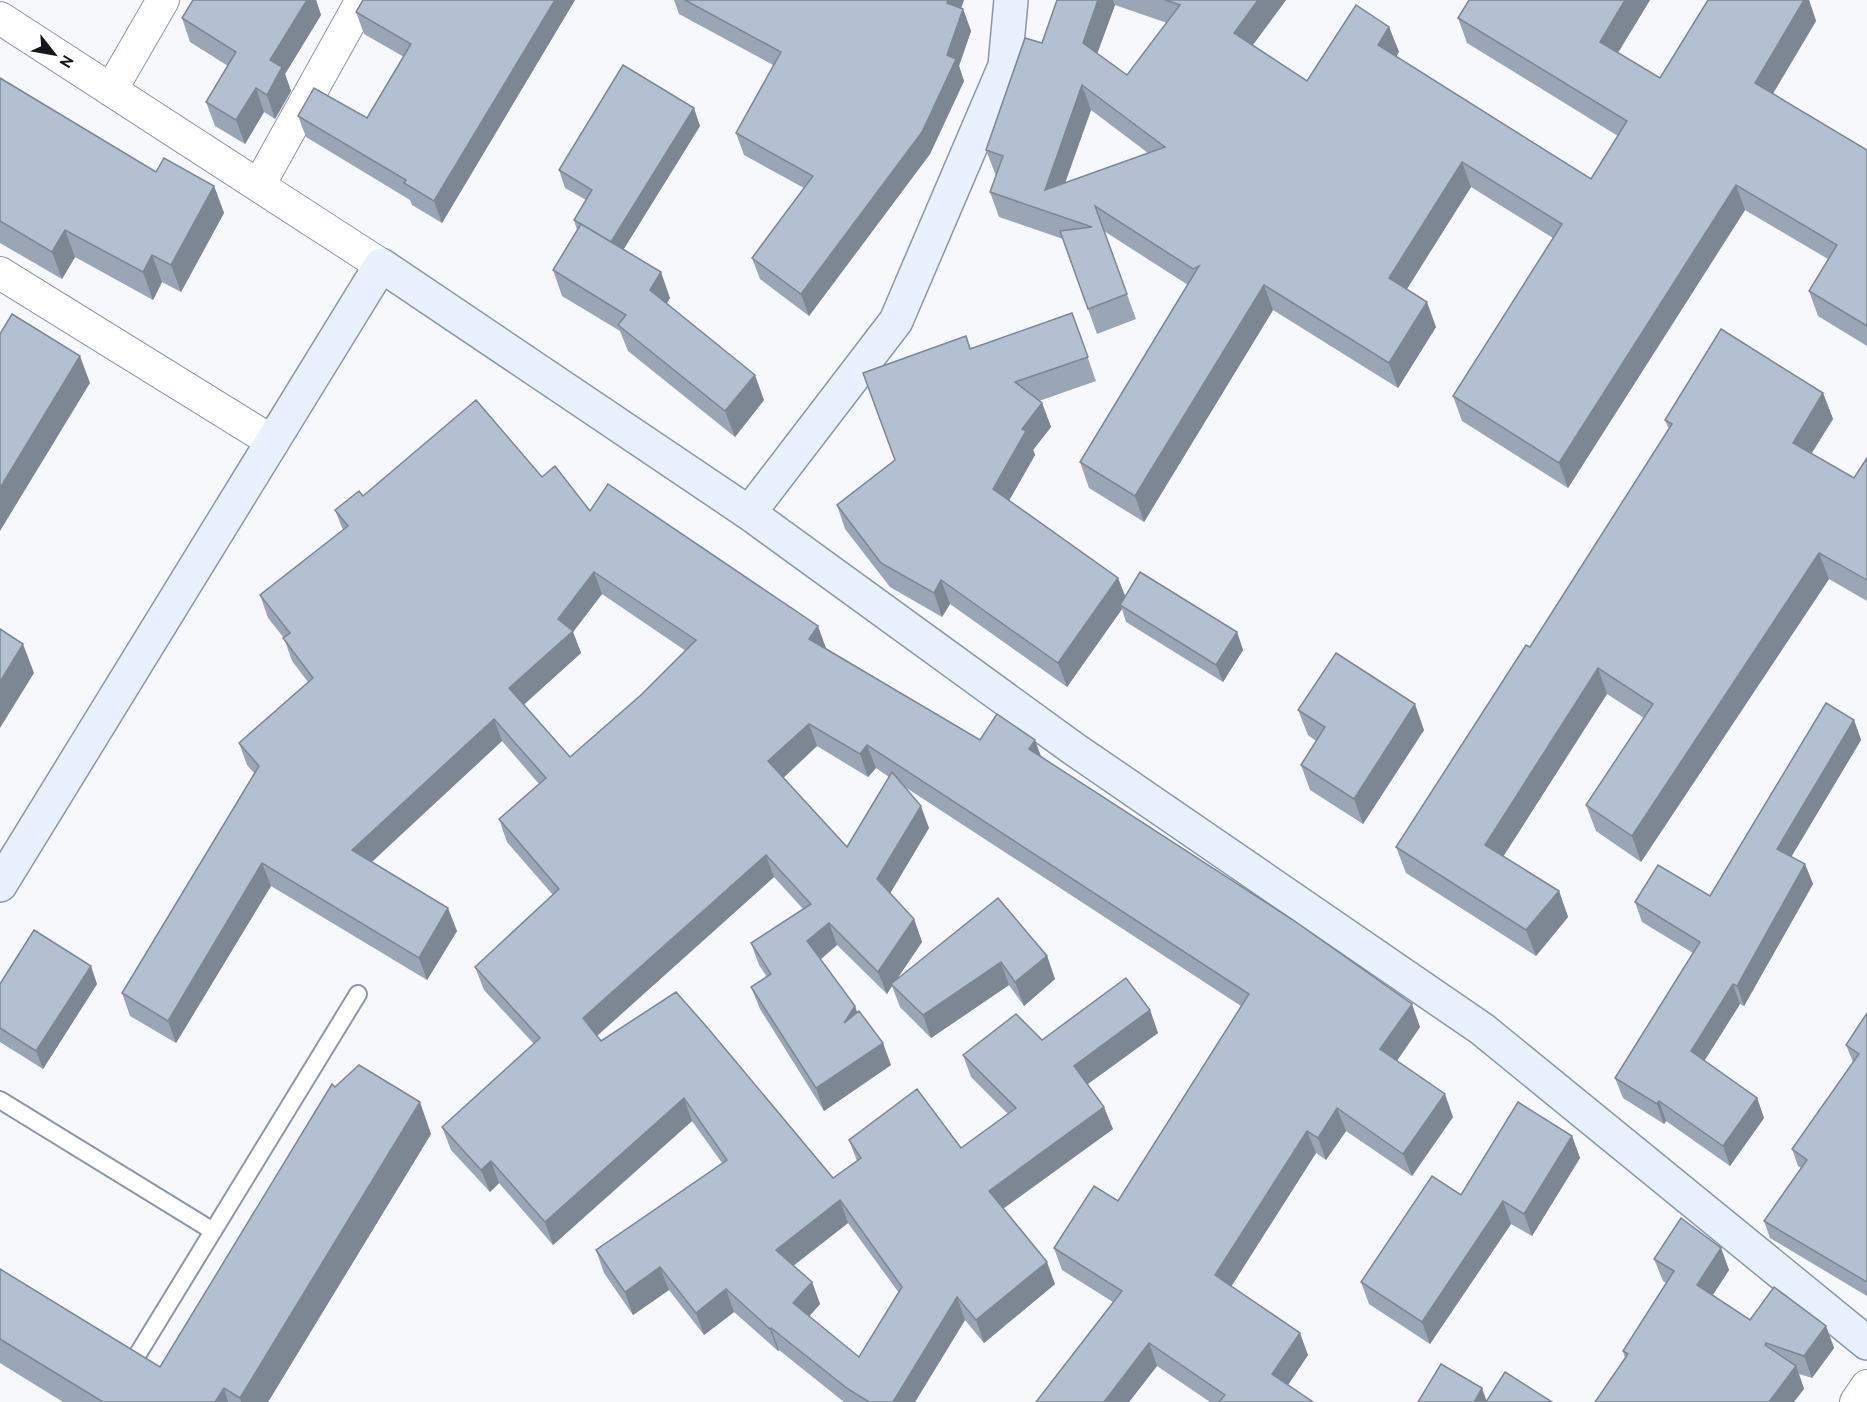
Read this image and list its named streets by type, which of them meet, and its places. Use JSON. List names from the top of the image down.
{
  "north": "bottom right"
}
